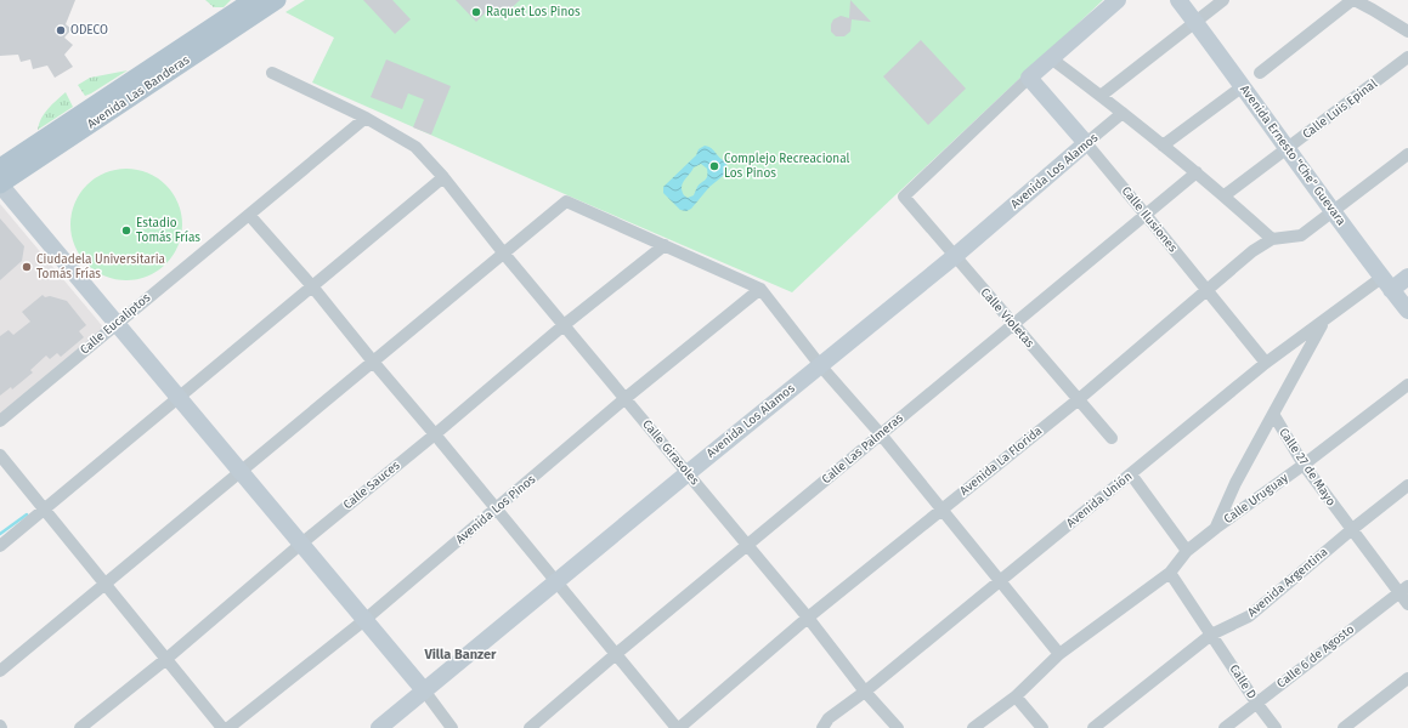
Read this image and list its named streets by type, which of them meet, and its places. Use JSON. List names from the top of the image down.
{
  "streets": {
    "main road": ["Avenida Las Banderas"],
    "street": [
      "Calle Luis Epinal",
      "Avenida Ernesto \"Che\" Guevara",
      "Avenida Los Alamos",
      "Calle Ilusiones",
      "Calle Violetas",
      "Calle Eucaliptos",
      "Calle Las Palmeras",
      "Calle Girasoles",
      "Avenida La Florida",
      "Calle 27 de Mayo",
      "Calle Sauces",
      "Calle Uruguay",
      "Avenida Unión",
      "Avenida Los Pinos",
      "Avenida Argentina",
      "Calle 6 de Agosto",
      "Calle D"
    ]
  },
  "crossings": [
    ["Calle Luis Epinal", "Avenida Ernesto \"Che\" Guevara"],
    ["Avenida Ernesto \"Che\" Guevara", "Avenida La Florida"],
    ["Avenida Ernesto \"Che\" Guevara", "Avenida Unión"],
    ["Avenida Los Alamos", "Calle Ilusiones"],
    ["Avenida Los Alamos", "Calle Violetas"],
    ["Avenida Los Alamos", "Calle Girasoles"],
    ["Calle Ilusiones", "Calle Violetas"],
    ["Calle Ilusiones", "Calle Las Palmeras"],
    ["Calle Ilusiones", "Avenida La Florida"],
    ["Calle Ilusiones", "Avenida Unión"],
    ["Calle Violetas", "Calle Las Palmeras"],
    ["Calle Violetas", "Avenida La Florida"],
    ["Calle Eucaliptos", "Calle Girasoles"],
    ["Calle Las Palmeras", "Calle Girasoles"],
    ["Calle Girasoles", "Avenida La Florida"],
    ["Calle Girasoles", "Calle Sauces"],
    ["Calle Girasoles", "Avenida Unión"],
    ["Calle Girasoles", "Avenida Los Pinos"],
    ["Calle 27 de Mayo", "Calle Uruguay"],
    ["Calle 27 de Mayo", "Avenida Unión"],
    ["Calle 27 de Mayo", "Avenida Argentina"],
    ["Calle 27 de Mayo", "Calle 6 de Agosto"],
    ["Avenida Argentina", "Calle D"],
    ["Calle 6 de Agosto", "Calle D"]
  ],
  "districts": ["Villa Banzer"],
  "places": [
    "Raquet Los Pinos",
    "ODECO",
    "Complejo Recreacional Los Pinos",
    "Estadio Tomás Frías",
    "Ciudadela Universitaria Tomás Frías"
  ]
}
